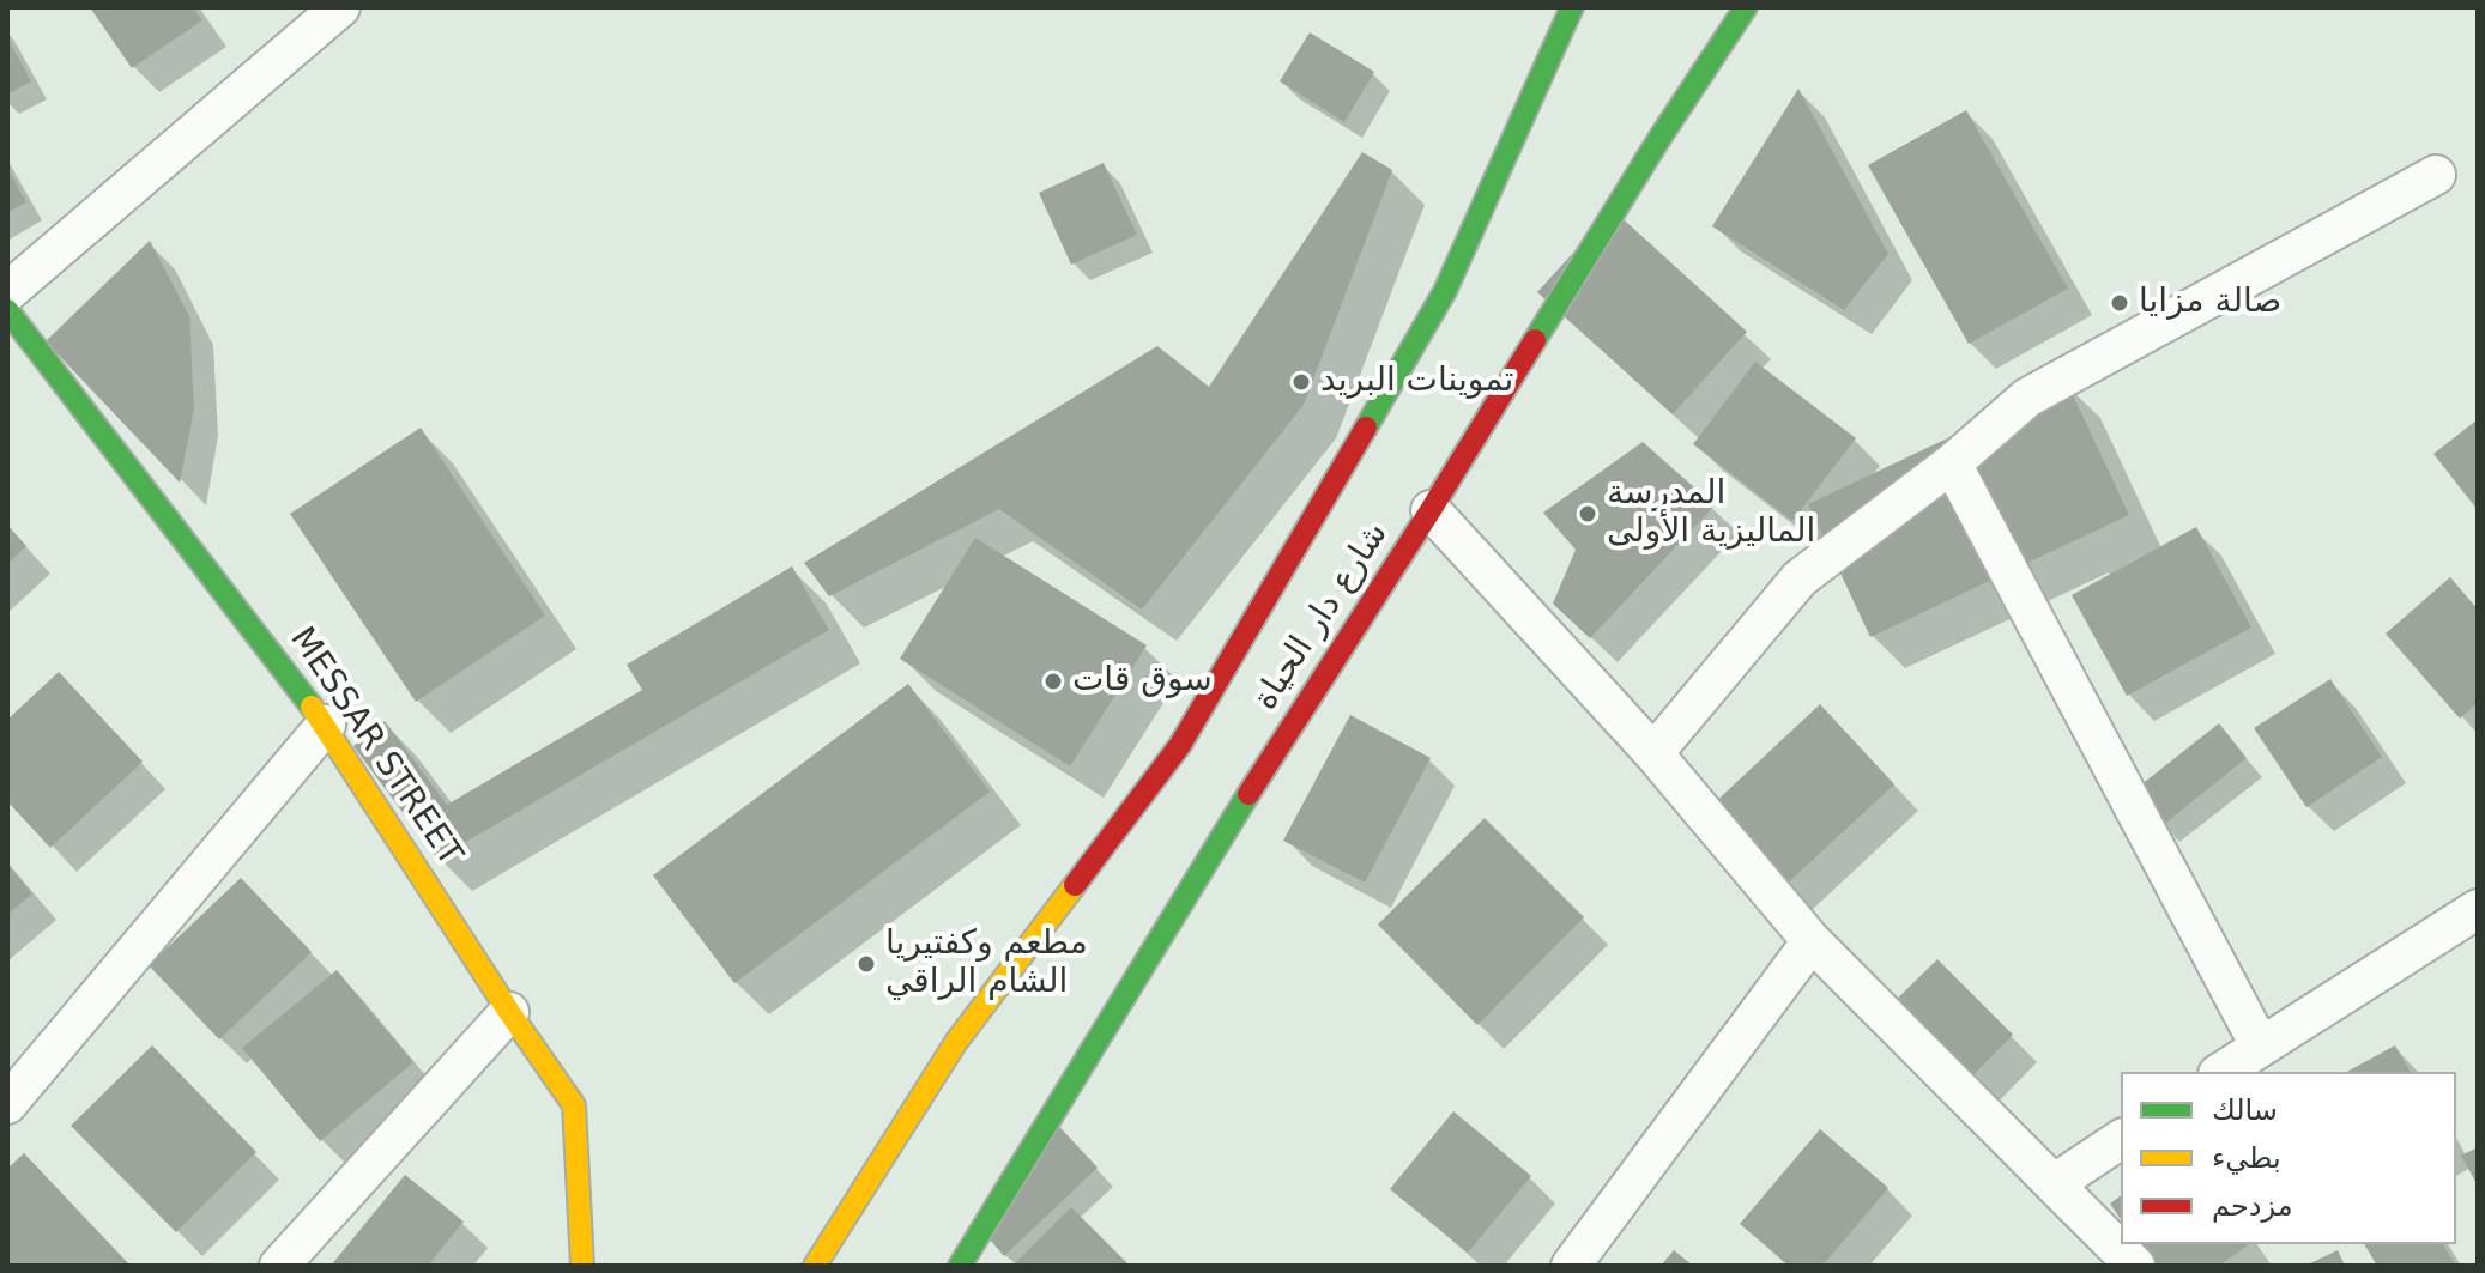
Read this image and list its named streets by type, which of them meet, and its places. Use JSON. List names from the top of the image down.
{
  "streets": {
    "main road": ["شارع دار الحياة", "MESSAR STREET"]
  },
  "places": [
    "صالة مزايا",
    "تموينات البريد",
    "المدرسة الماليزية الأولى",
    "سوق قات",
    "مطعم وكفتيريا الشام الراقي"
  ],
  "legend": ["سالك", "بطيء", "مزدحم"]
}
